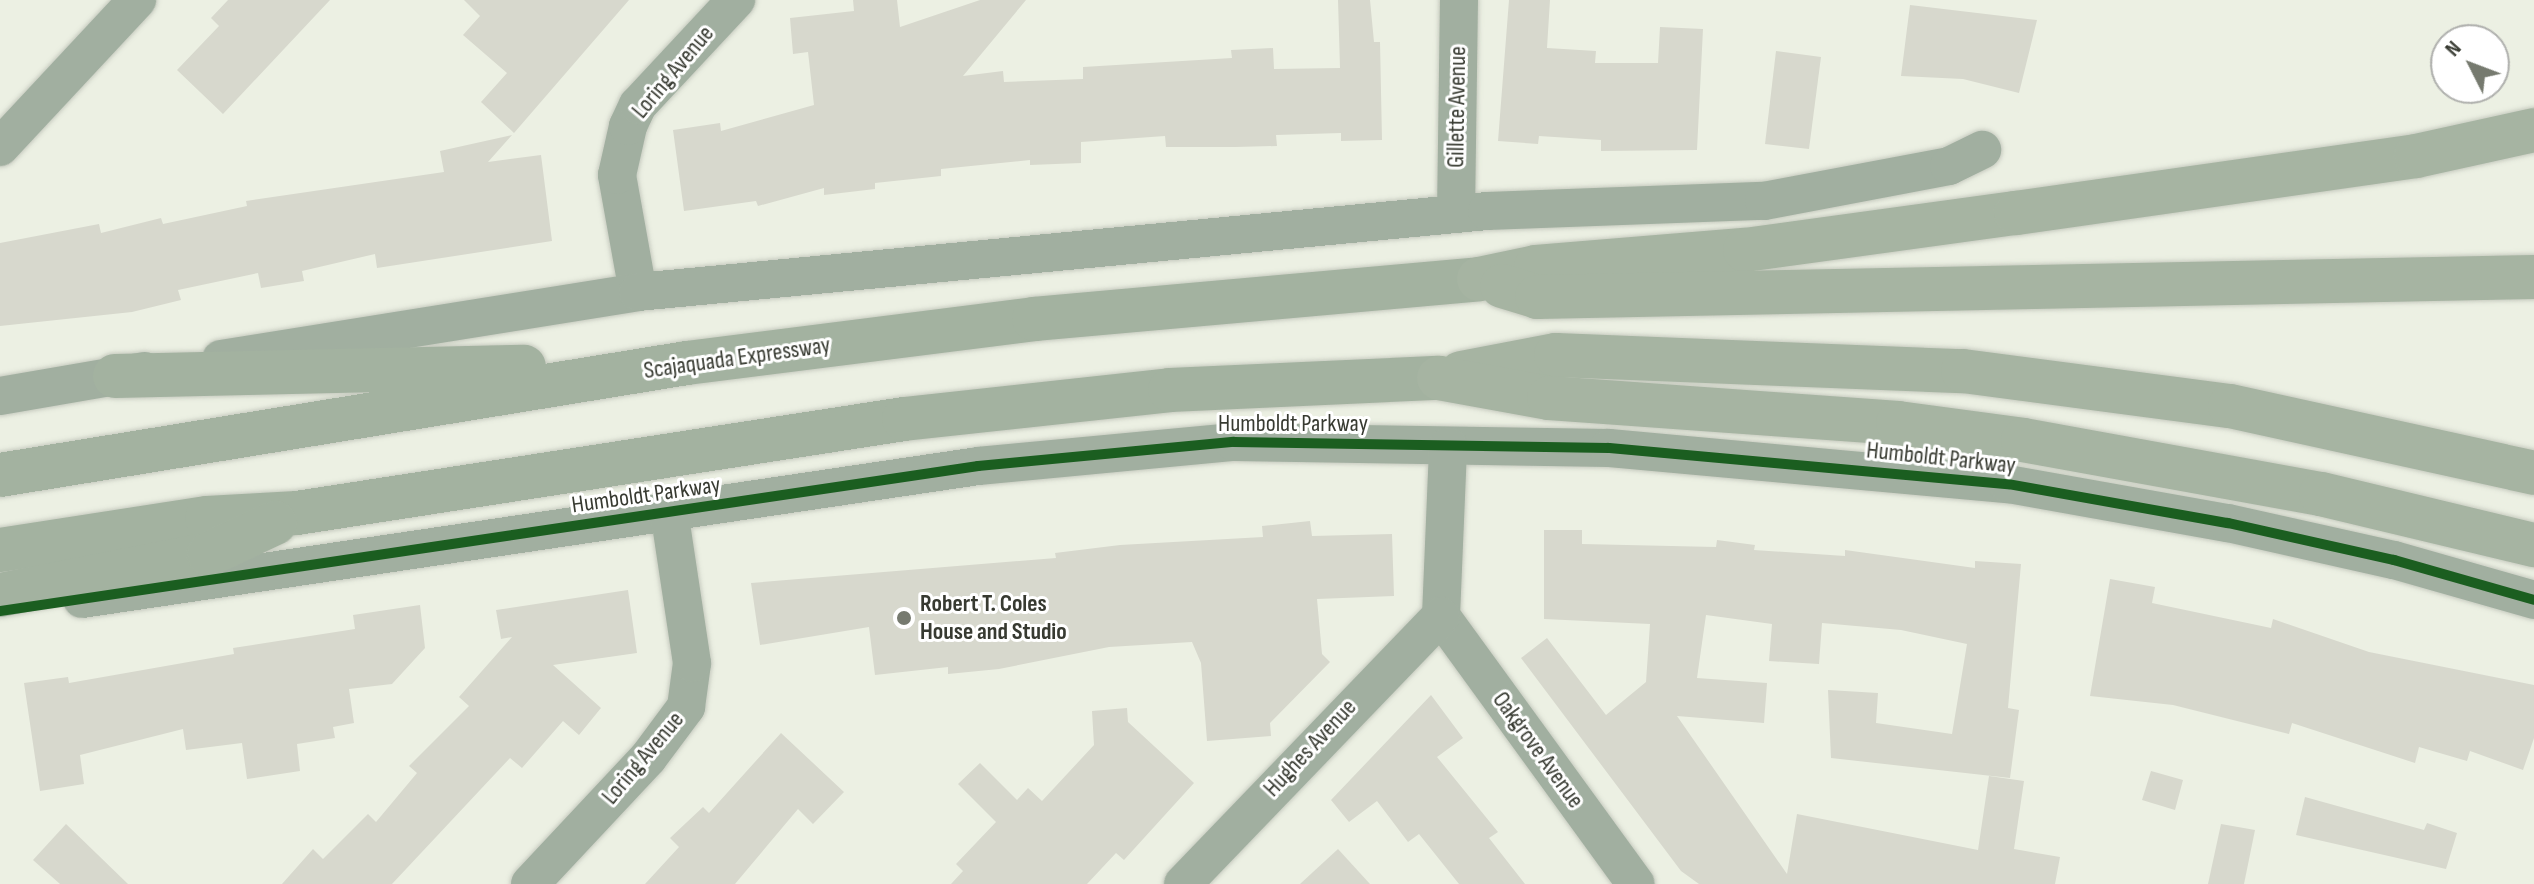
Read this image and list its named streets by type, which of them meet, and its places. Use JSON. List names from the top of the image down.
{
  "streets": {
    "highway": ["Scajaquada Expressway"],
    "street": [
      "Loring Avenue",
      "Gillette Avenue",
      "Humboldt Parkway",
      "Hughes Avenue",
      "Oakgrove Avenue"
    ]
  },
  "crossings": [
    ["Loring Avenue", "Humboldt Parkway"],
    ["Hughes Avenue", "Oakgrove Avenue"]
  ],
  "places": ["Robert T. Coles House and Studio"],
  "north": "top left"
}
